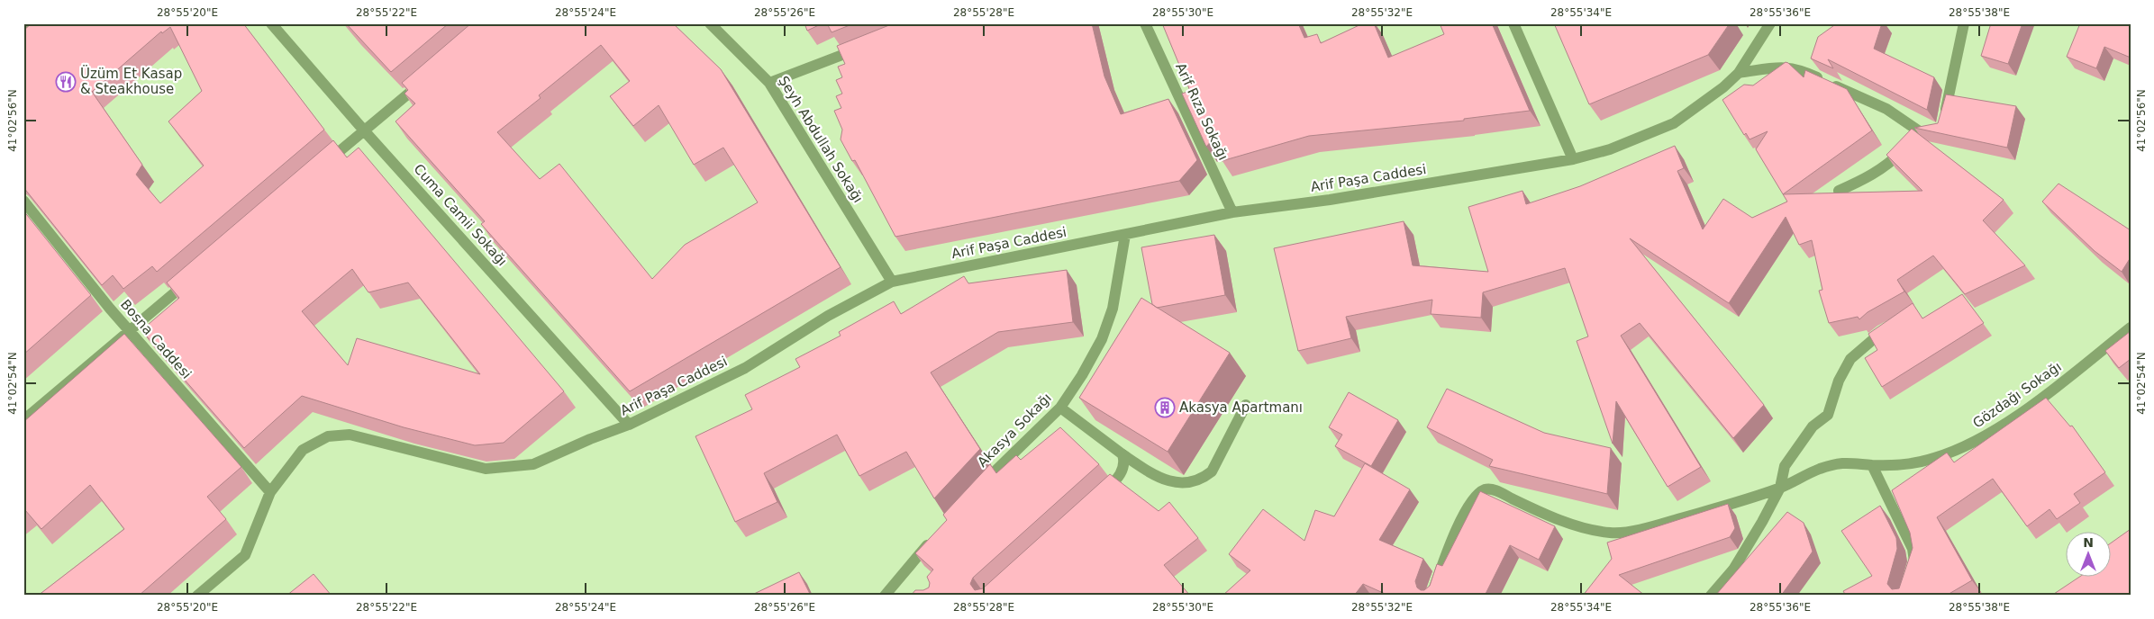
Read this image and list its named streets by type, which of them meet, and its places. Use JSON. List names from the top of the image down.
{
  "streets": {
    "street": [
      "Arif Rıza Sokağı",
      "Şeyh Abdullah Sokağı",
      "Arif Paşa Caddesi",
      "Cuma Camii Sokağı",
      "Bosna Caddesi",
      "Gözdağı Sokağı",
      "Akasya Sokağı"
    ]
  },
  "crossings": [
    ["Arif Rıza Sokağı", "Arif Paşa Caddesi"],
    ["Şeyh Abdullah Sokağı", "Arif Paşa Caddesi"],
    ["Arif Paşa Caddesi", "Cuma Camii Sokağı"],
    ["Arif Paşa Caddesi", "Bosna Caddesi"],
    ["Arif Paşa Caddesi", "Akasya Sokağı"]
  ],
  "places": {
    "restaurant": ["Üzüm Et Kasap & Steakhouse"],
    "building": ["Akasya Apartmanı"]
  },
  "north": "top",
  "coordinates": [
    "28°55'20\"E",
    "28°55'22\"E",
    "28°55'24\"E",
    "28°55'26\"E",
    "28°55'28\"E",
    "28°55'30\"E",
    "28°55'32\"E",
    "28°55'34\"E",
    "28°55'36\"E",
    "28°55'38\"E",
    "41°02'56\"N",
    "41°02'54\"N"
  ]
}
